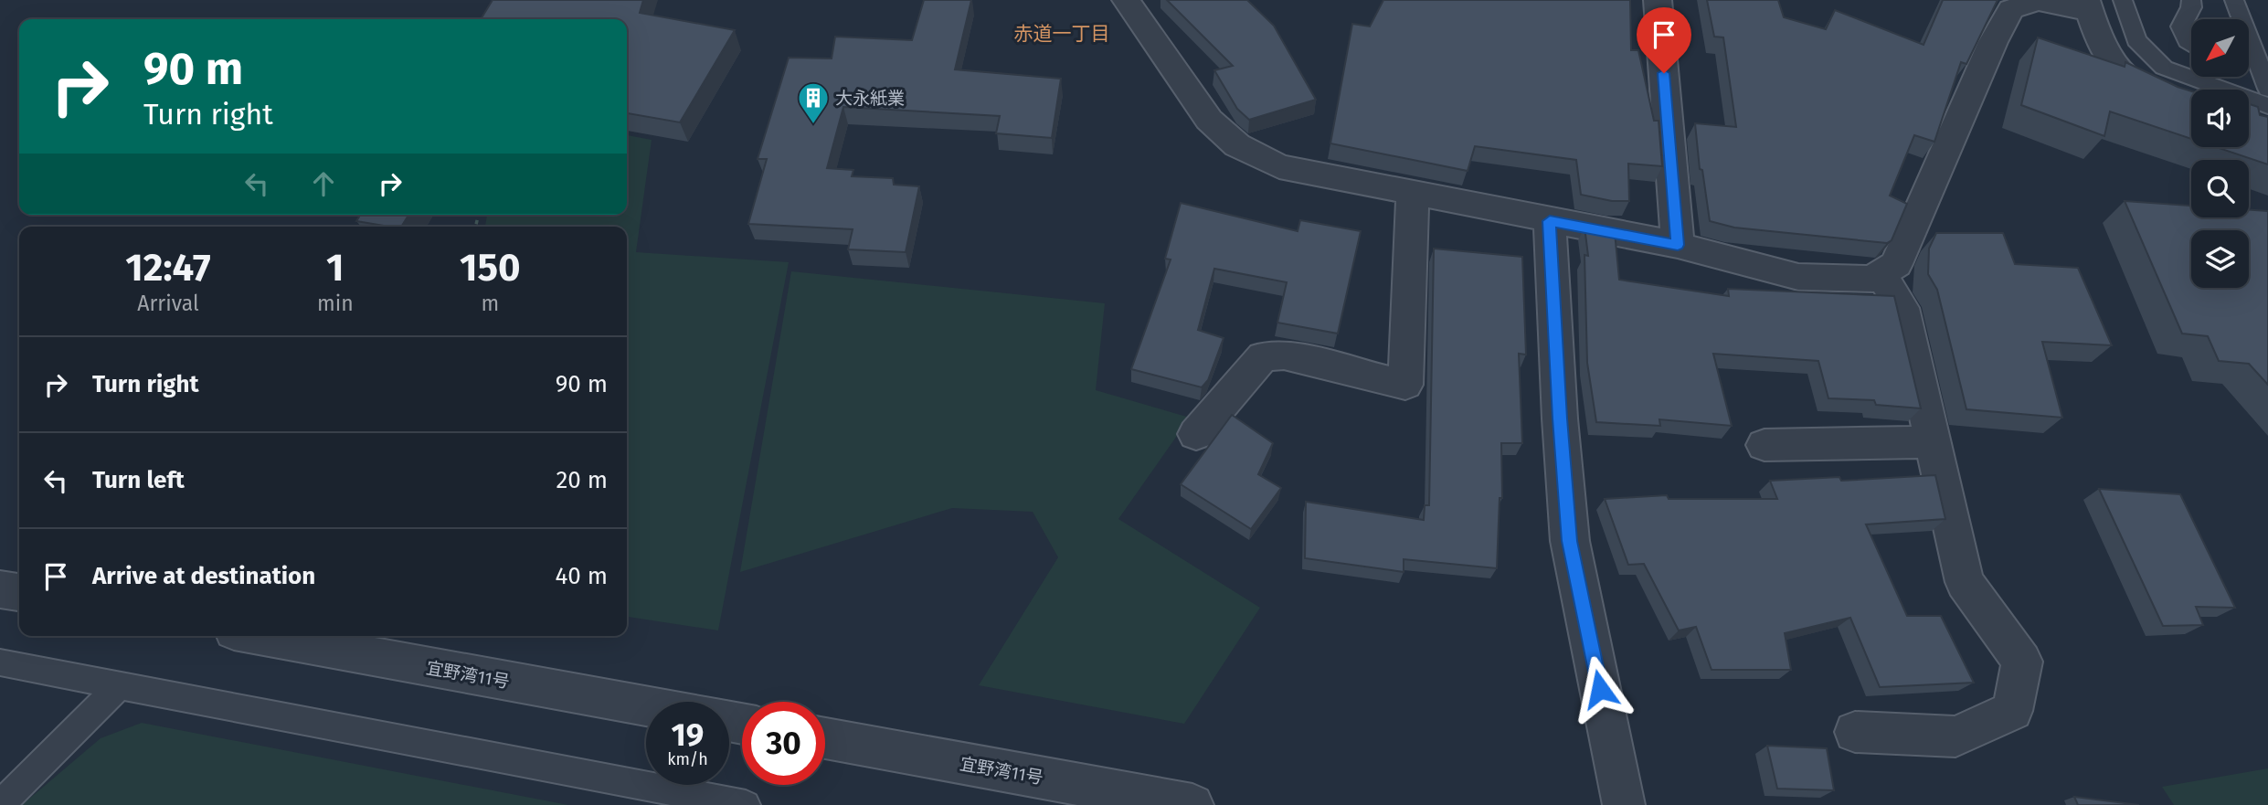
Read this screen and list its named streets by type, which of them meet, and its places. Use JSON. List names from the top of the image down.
{
  "streets": {
    "street": ["宜野湾11号"]
  },
  "districts": ["赤道一丁目"],
  "places": {
    "building": ["大永紙業"]
  },
  "north": "bottom left",
  "page": {
    "turn": ["90 m", "Turn right"],
    "eta": [
      "12:47",
      "Arrival",
      "1",
      "min",
      "150",
      "m"
    ],
    "list": [
      {
        "name": "Turn right",
        "value": "90 m"
      },
      {
        "name": "Turn left",
        "value": "20 m"
      },
      {
        "name": "Arrive at destination",
        "value": "40 m"
      }
    ],
    "speed": "19 km/h",
    "limit": "30"
  }
}
